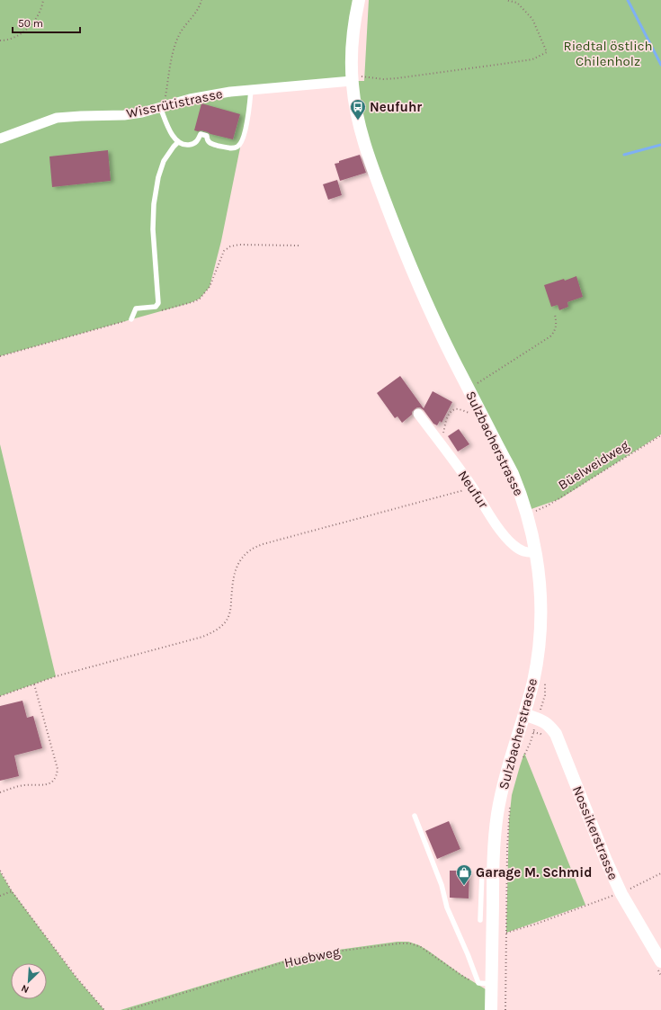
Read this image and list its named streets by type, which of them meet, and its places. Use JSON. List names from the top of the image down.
{
  "streets": {
    "street": [
      "Wissrütistrasse",
      "Sulzbacherstrasse",
      "Neufur",
      "Nossikerstrasse"
    ],
    "path": ["Büelweidweg", "Huebweg"]
  },
  "crossings": [
    ["Wissrütistrasse", "Sulzbacherstrasse"],
    ["Sulzbacherstrasse", "Neufur"],
    ["Sulzbacherstrasse", "Nossikerstrasse"]
  ],
  "parks": ["Riedtal östlich Chilenholz"],
  "places": {
    "bus stop": ["Neufuhr"],
    "shop": ["Garage M. Schmid"]
  },
  "scale_bar": "50 m",
  "north": "bottom left"
}
